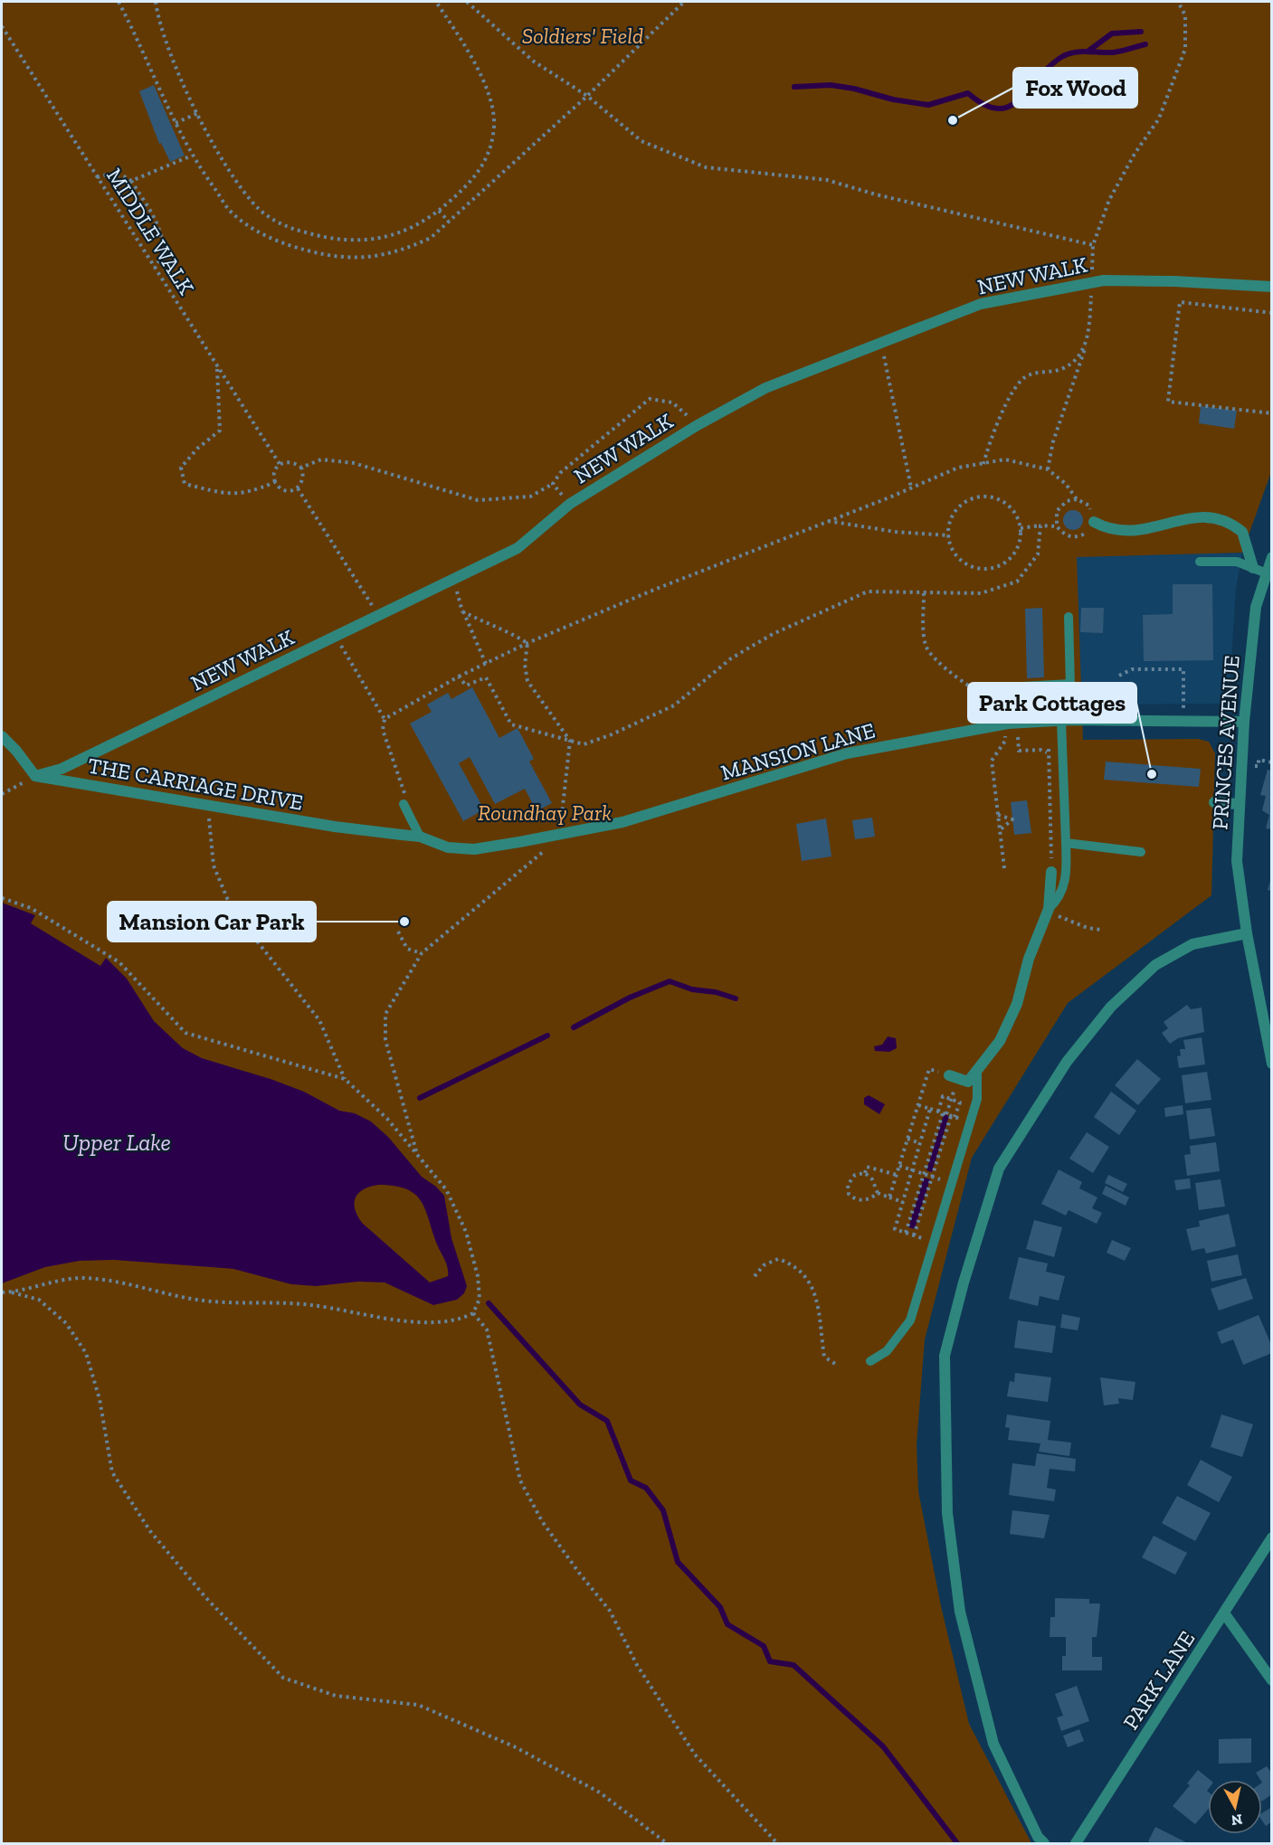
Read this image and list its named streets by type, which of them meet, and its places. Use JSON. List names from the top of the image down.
{
  "streets": {
    "street": [
      "NEW WALK",
      "PRINCES AVENUE",
      "MANSION LANE",
      "THE CARRIAGE DRIVE",
      "PARK LANE"
    ],
    "path": ["MIDDLE WALK"]
  },
  "crossings": [
    ["NEW WALK", "THE CARRIAGE DRIVE"],
    ["PRINCES AVENUE", "MANSION LANE"],
    ["MANSION LANE", "THE CARRIAGE DRIVE"]
  ],
  "water": ["Upper Lake"],
  "parks": ["Soldiers' Field", "Roundhay Park"],
  "places": ["Fox Wood", "Park Cottages", "Mansion Car Park"],
  "north": "bottom"
}
